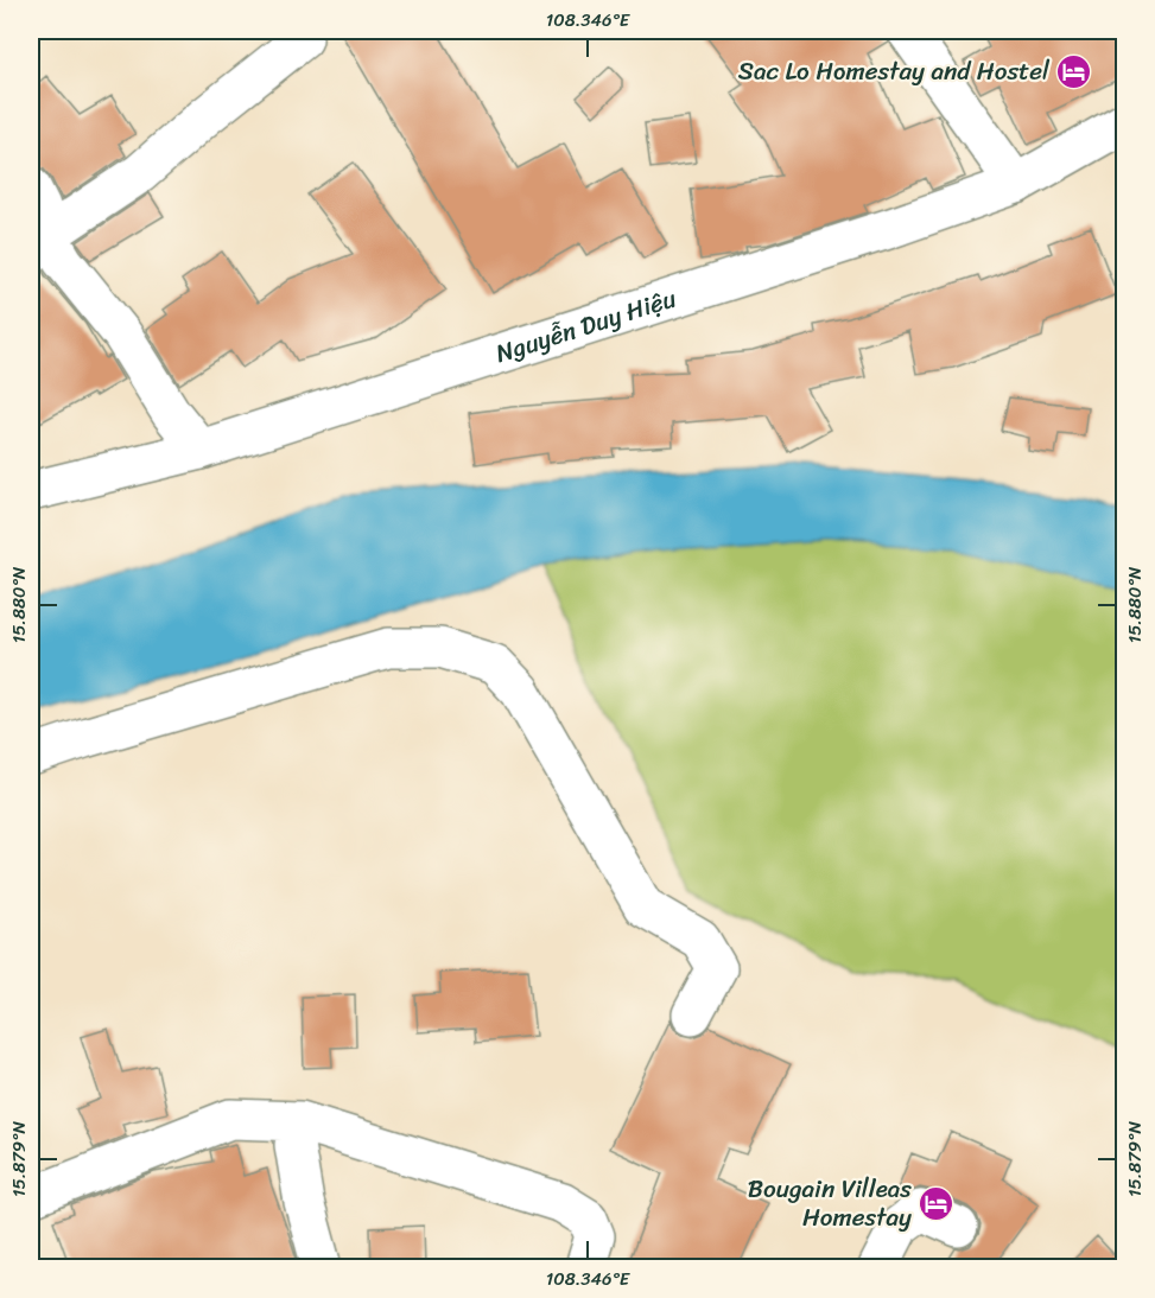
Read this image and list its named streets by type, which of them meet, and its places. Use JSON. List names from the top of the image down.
{
  "streets": {
    "street": ["Nguyễn Duy Hiệu"]
  },
  "places": {
    "hotel": ["Sac Lo Homestay and Hostel", "Bougain Villeas Homestay"]
  },
  "coordinates": ["108.346°E", "15.880°N", "15.879°N"]
}
